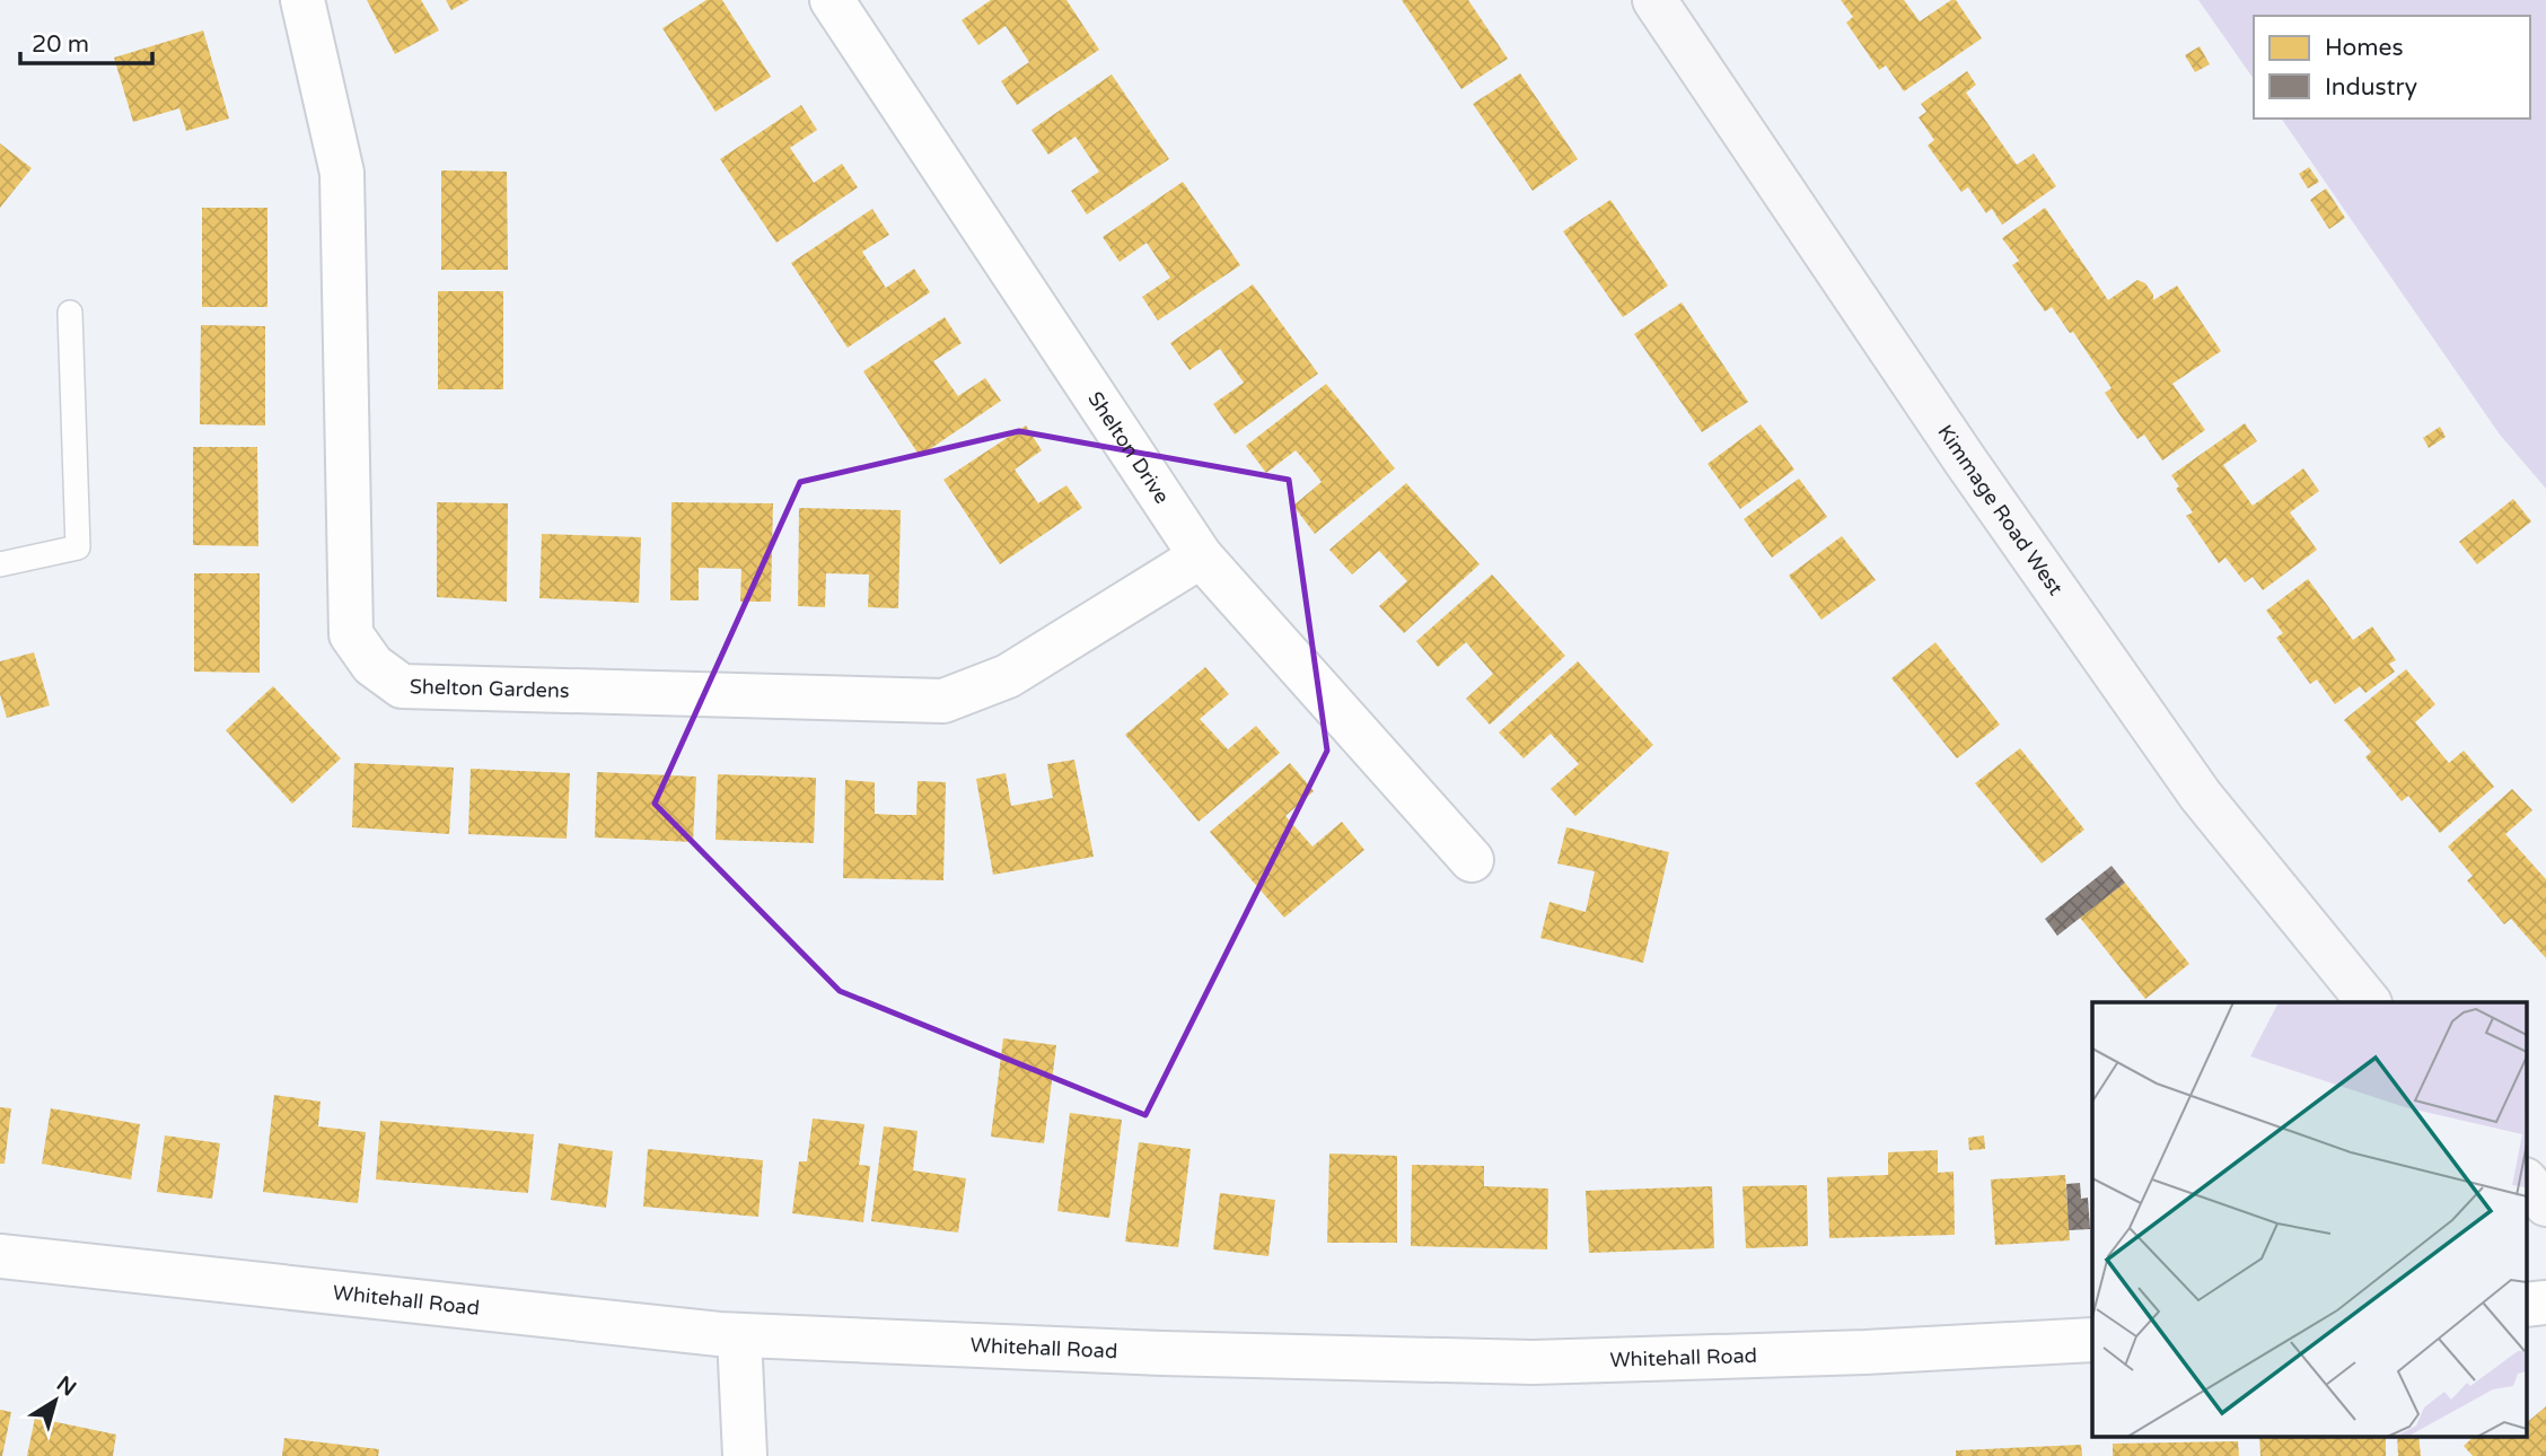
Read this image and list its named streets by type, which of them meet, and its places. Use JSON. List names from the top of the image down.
{
  "streets": {
    "main road": ["Kimmage Road West"],
    "street": ["Shelton Drive", "Shelton Gardens", "Whitehall Road"]
  },
  "crossings": [
    ["Shelton Drive", "Shelton Gardens"]
  ],
  "legend": ["Homes", "Industry"],
  "scale_bar": "20 m",
  "north": "top right"
}
